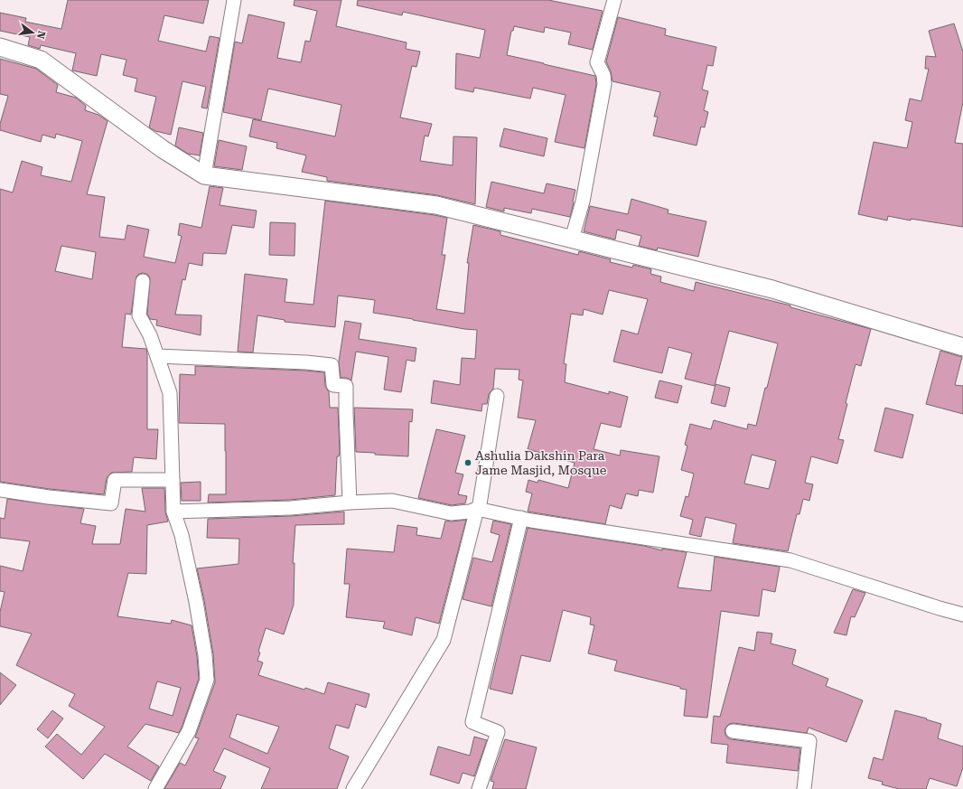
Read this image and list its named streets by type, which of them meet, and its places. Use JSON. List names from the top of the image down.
{
  "places": ["Ashulia Dakshin Para Jame Masjid, Mosque"],
  "north": "right"
}
